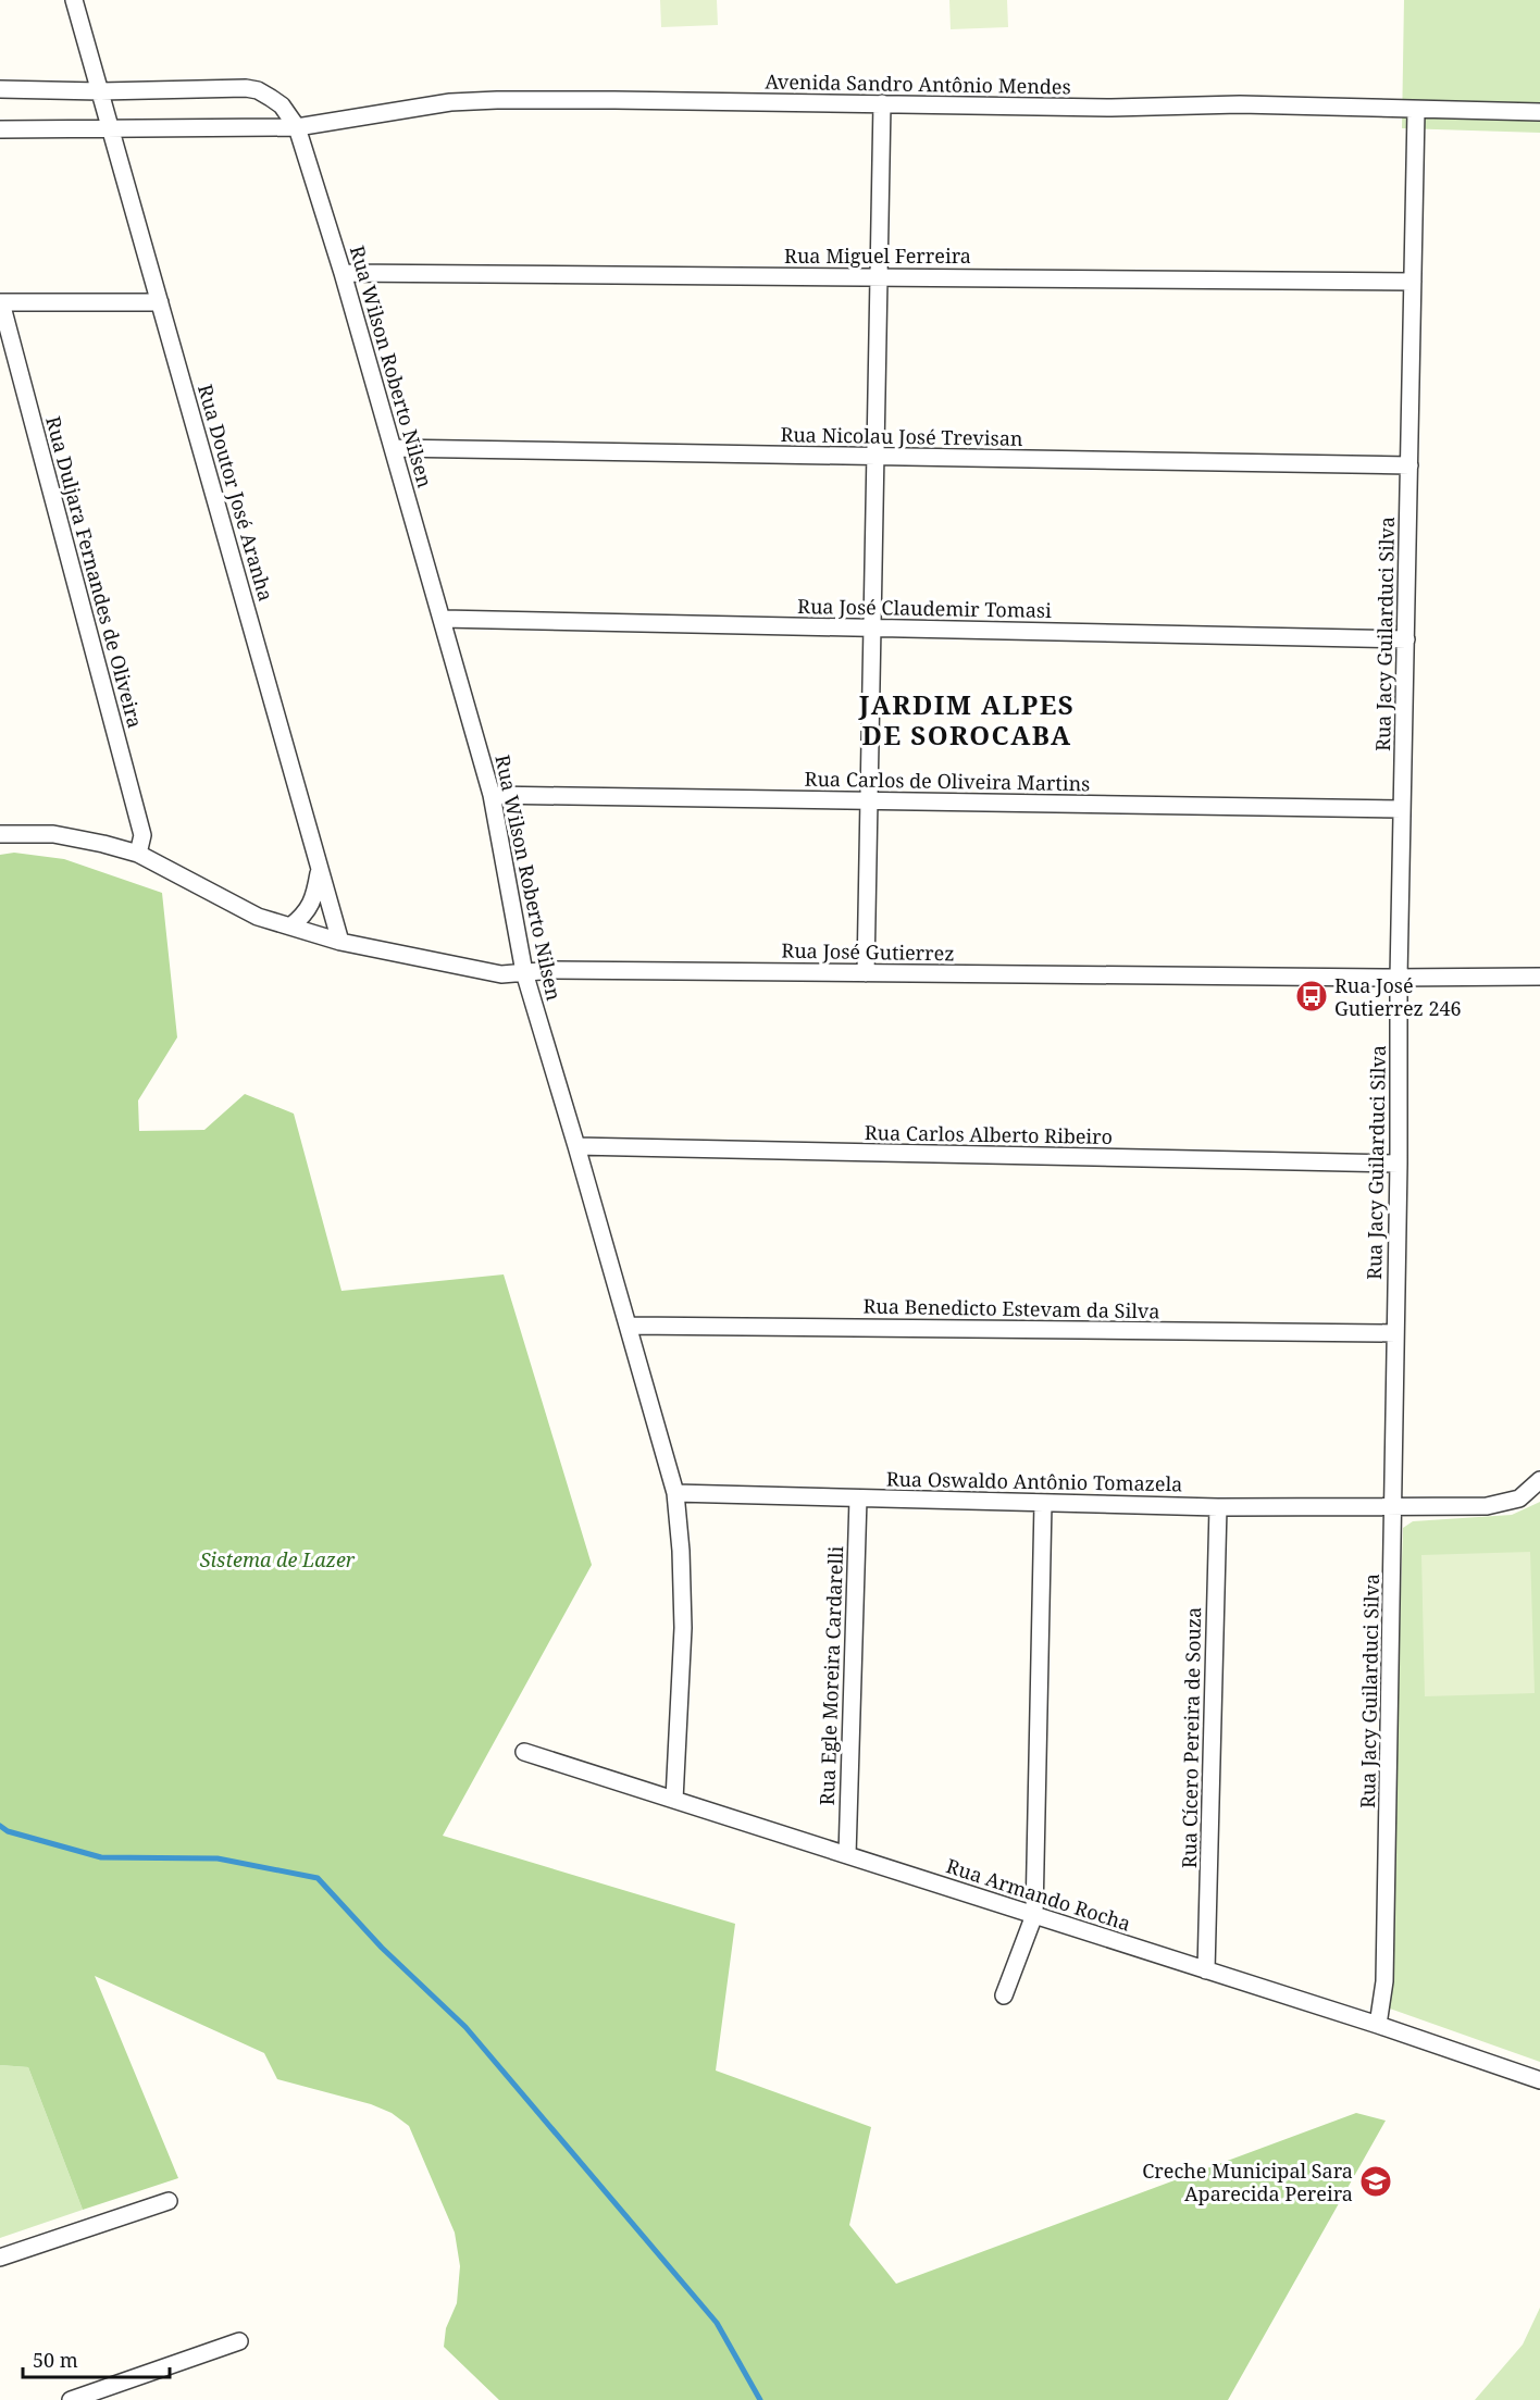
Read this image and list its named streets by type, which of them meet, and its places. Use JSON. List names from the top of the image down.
{
  "streets": {
    "street": [
      "Avenida Sandro Antônio Mendes",
      "Rua Miguel Ferreira",
      "Rua Wilson Roberto Nilsen",
      "Rua Nicolau José Trevisan",
      "Rua Doutor José Aranha",
      "Rua Duljara Fernandes de Oliveira",
      "Rua José Claudemir Tomasi",
      "Rua Jacy Guilarduci Silva",
      "Rua Carlos de Oliveira Martins",
      "Rua José Gutierrez",
      "Rua Carlos Alberto Ribeiro",
      "Rua Benedicto Estevam da Silva",
      "Rua Oswaldo Antônio Tomazela",
      "Rua Egle Moreira Cardarelli",
      "Rua Cícero Pereira de Souza",
      "Rua Armando Rocha"
    ]
  },
  "crossings": [
    ["Avenida Sandro Antônio Mendes", "Rua Wilson Roberto Nilsen"],
    ["Avenida Sandro Antônio Mendes", "Rua Doutor José Aranha"],
    ["Avenida Sandro Antônio Mendes", "Rua Jacy Guilarduci Silva"],
    ["Rua Miguel Ferreira", "Rua Wilson Roberto Nilsen"],
    ["Rua Miguel Ferreira", "Rua Jacy Guilarduci Silva"],
    ["Rua Wilson Roberto Nilsen", "Rua Nicolau José Trevisan"],
    ["Rua Wilson Roberto Nilsen", "Rua José Claudemir Tomasi"],
    ["Rua Wilson Roberto Nilsen", "Rua Carlos de Oliveira Martins"],
    ["Rua Wilson Roberto Nilsen", "Rua José Gutierrez"],
    ["Rua Wilson Roberto Nilsen", "Rua Carlos Alberto Ribeiro"],
    ["Rua Wilson Roberto Nilsen", "Rua Benedicto Estevam da Silva"],
    ["Rua Wilson Roberto Nilsen", "Rua Oswaldo Antônio Tomazela"],
    ["Rua Wilson Roberto Nilsen", "Rua Armando Rocha"],
    ["Rua Nicolau José Trevisan", "Rua Jacy Guilarduci Silva"],
    ["Rua Doutor José Aranha", "Rua José Gutierrez"],
    ["Rua Duljara Fernandes de Oliveira", "Rua José Gutierrez"],
    ["Rua José Claudemir Tomasi", "Rua Jacy Guilarduci Silva"],
    ["Rua Jacy Guilarduci Silva", "Rua Carlos de Oliveira Martins"],
    ["Rua Jacy Guilarduci Silva", "Rua José Gutierrez"],
    ["Rua Jacy Guilarduci Silva", "Rua Carlos Alberto Ribeiro"],
    ["Rua Jacy Guilarduci Silva", "Rua Benedicto Estevam da Silva"],
    ["Rua Jacy Guilarduci Silva", "Rua Oswaldo Antônio Tomazela"],
    ["Rua Jacy Guilarduci Silva", "Rua Armando Rocha"],
    ["Rua Oswaldo Antônio Tomazela", "Rua Egle Moreira Cardarelli"],
    ["Rua Oswaldo Antônio Tomazela", "Rua Cícero Pereira de Souza"],
    ["Rua Egle Moreira Cardarelli", "Rua Armando Rocha"],
    ["Rua Cícero Pereira de Souza", "Rua Armando Rocha"]
  ],
  "districts": ["JARDIM ALPES DE SOROCABA"],
  "parks": ["Sistema de Lazer"],
  "places": {
    "bus stop": ["Rua José Gutierrez 246"],
    "school or university": ["Creche Municipal Sara Aparecida Pereira"]
  },
  "scale_bar": "50 m"
}
